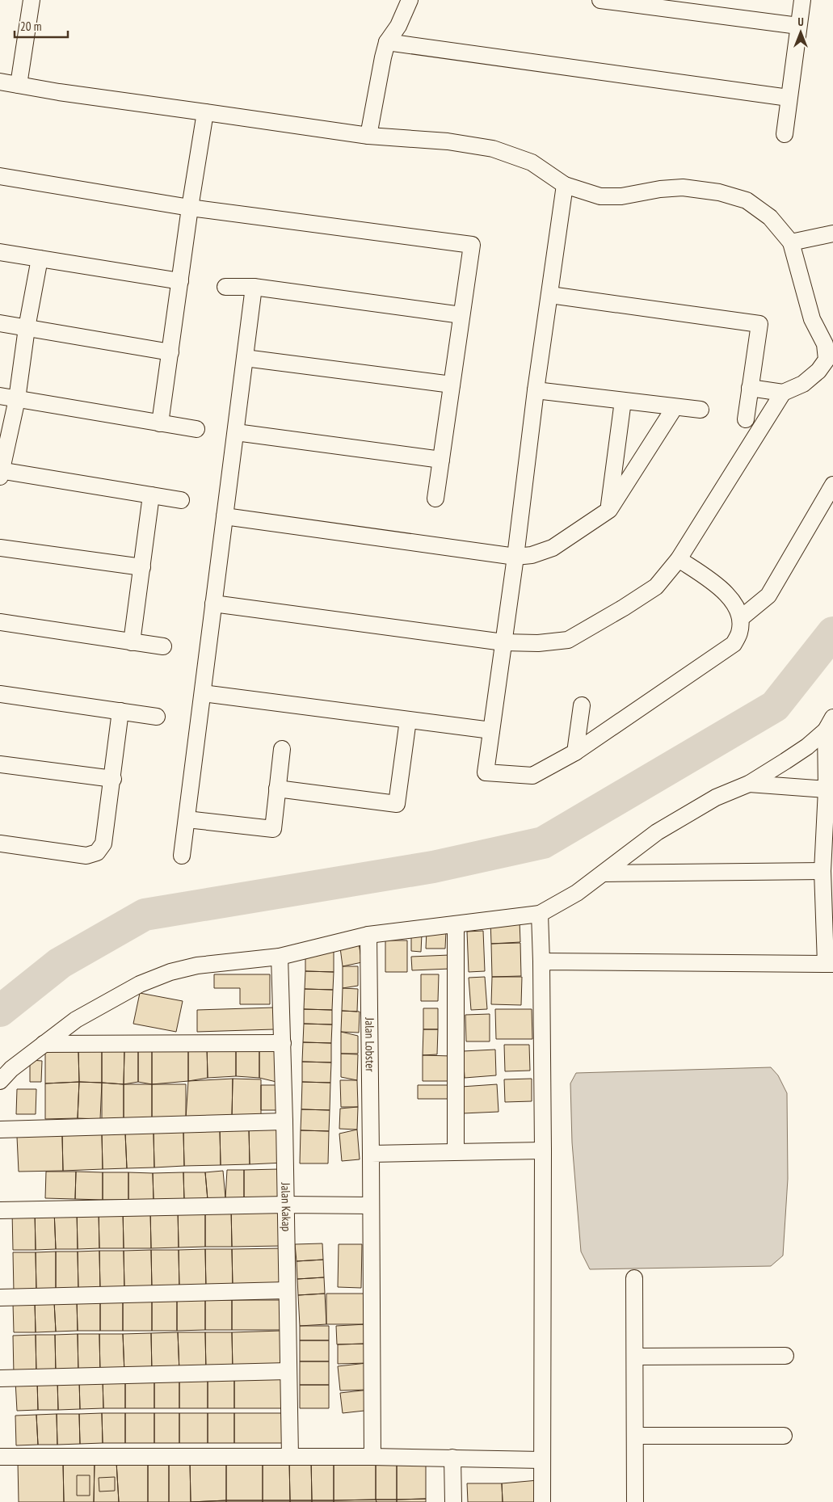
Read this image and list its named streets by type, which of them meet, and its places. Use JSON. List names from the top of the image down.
{
  "streets": {
    "street": ["Jalan Lobster", "Jalan Kakap"]
  },
  "scale_bar": "20 m",
  "north": "top"
}
